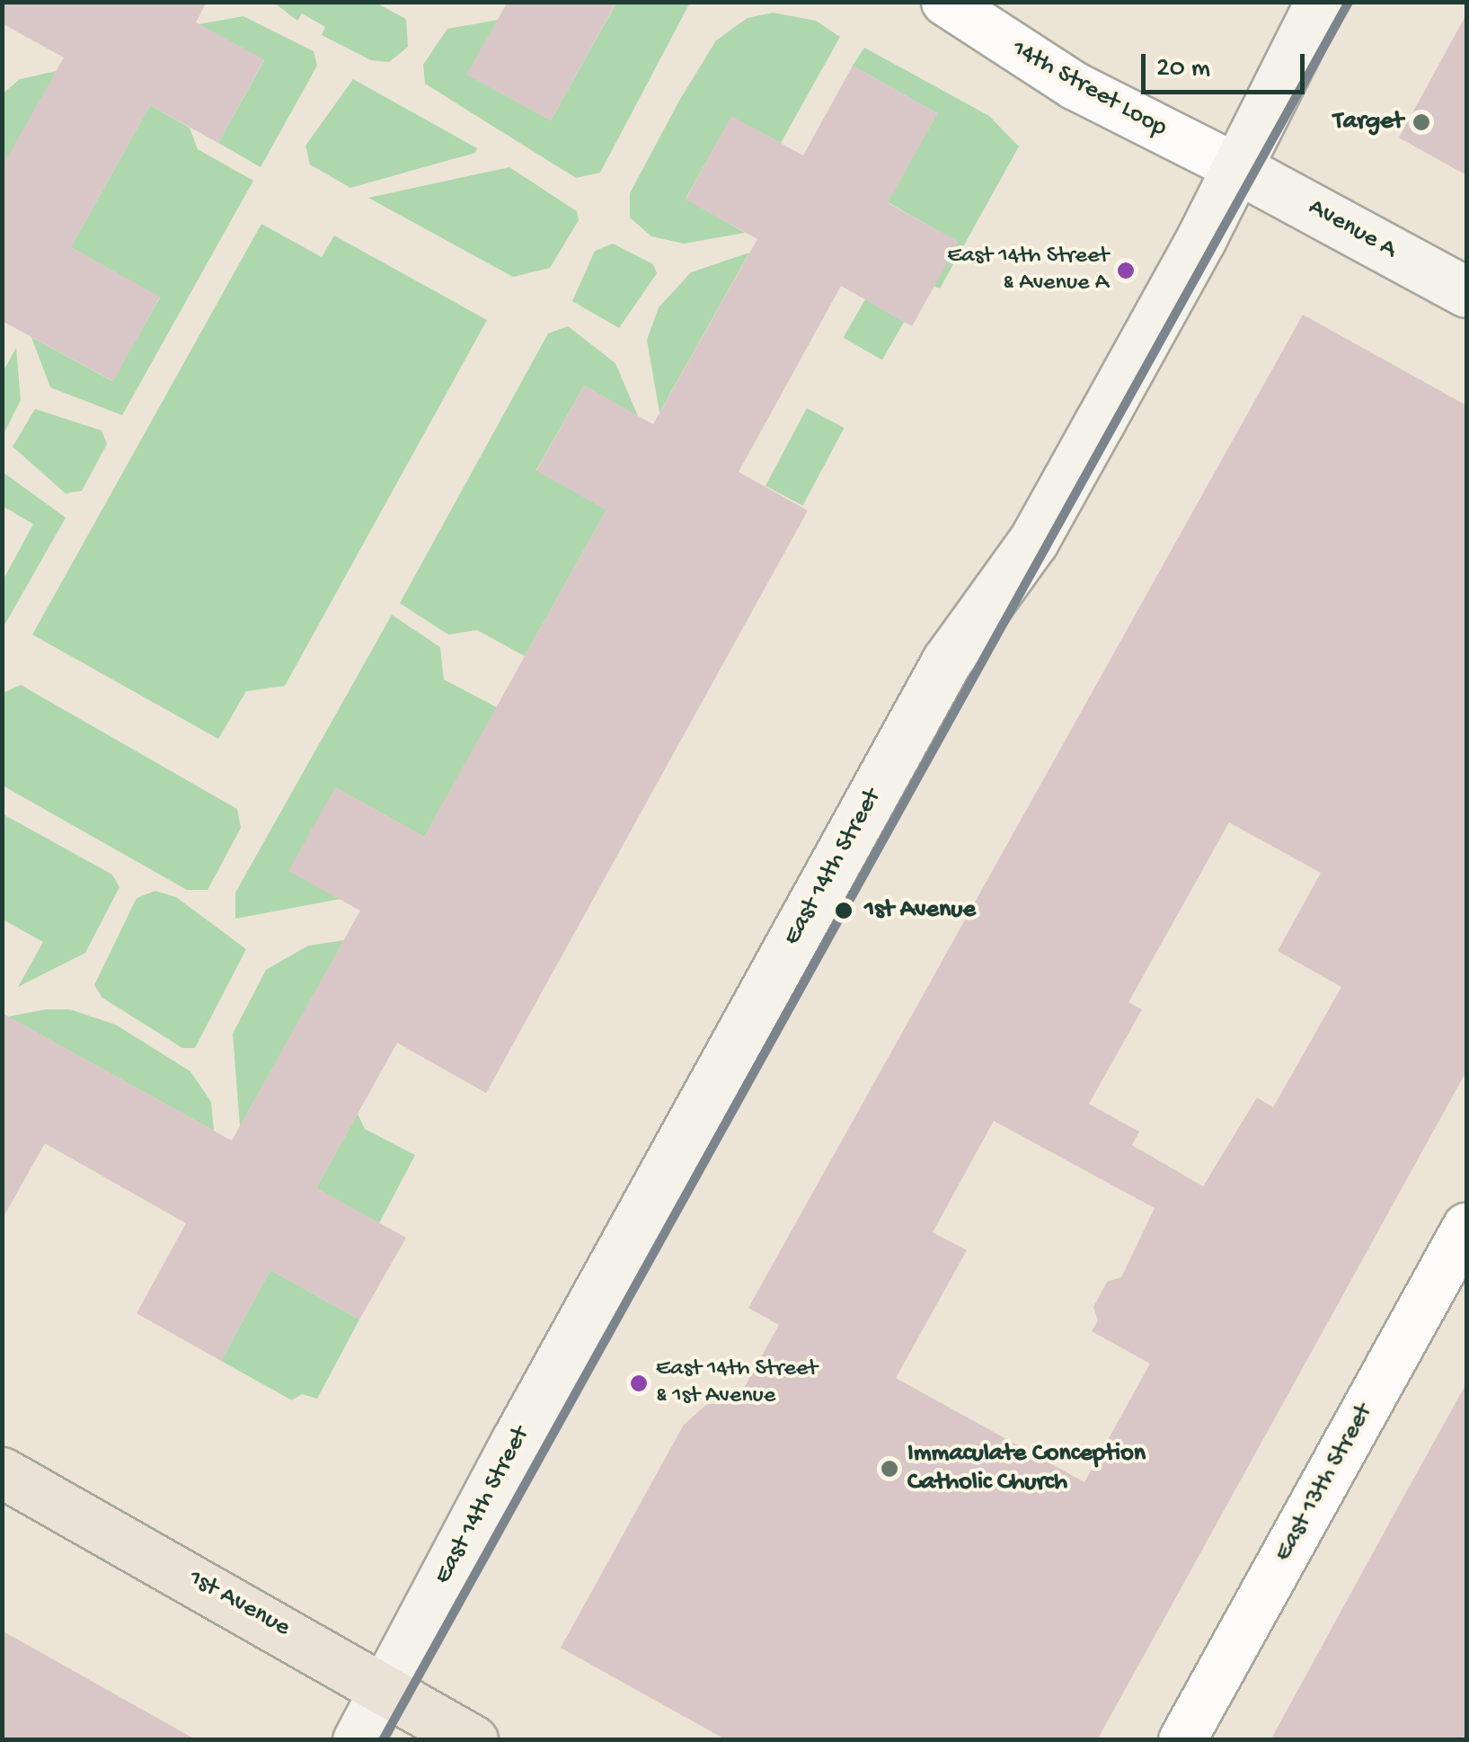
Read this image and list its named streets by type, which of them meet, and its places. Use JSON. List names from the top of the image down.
{
  "streets": {
    "main road": ["Avenue A", "East 14th Street", "1st Avenue"],
    "street": ["14th Street Loop", "East 13th Street"]
  },
  "crossings": [
    ["14th Street Loop", "Avenue A"],
    ["14th Street Loop", "East 14th Street"],
    ["Avenue A", "East 14th Street"],
    ["East 14th Street", "1st Avenue"]
  ],
  "places": [
    "Target",
    "East 14th Street & Avenue A",
    "1st Avenue",
    "East 14th Street & 1st Avenue",
    "Immaculate Conception Catholic Church"
  ],
  "scale_bar": "20 m"
}
